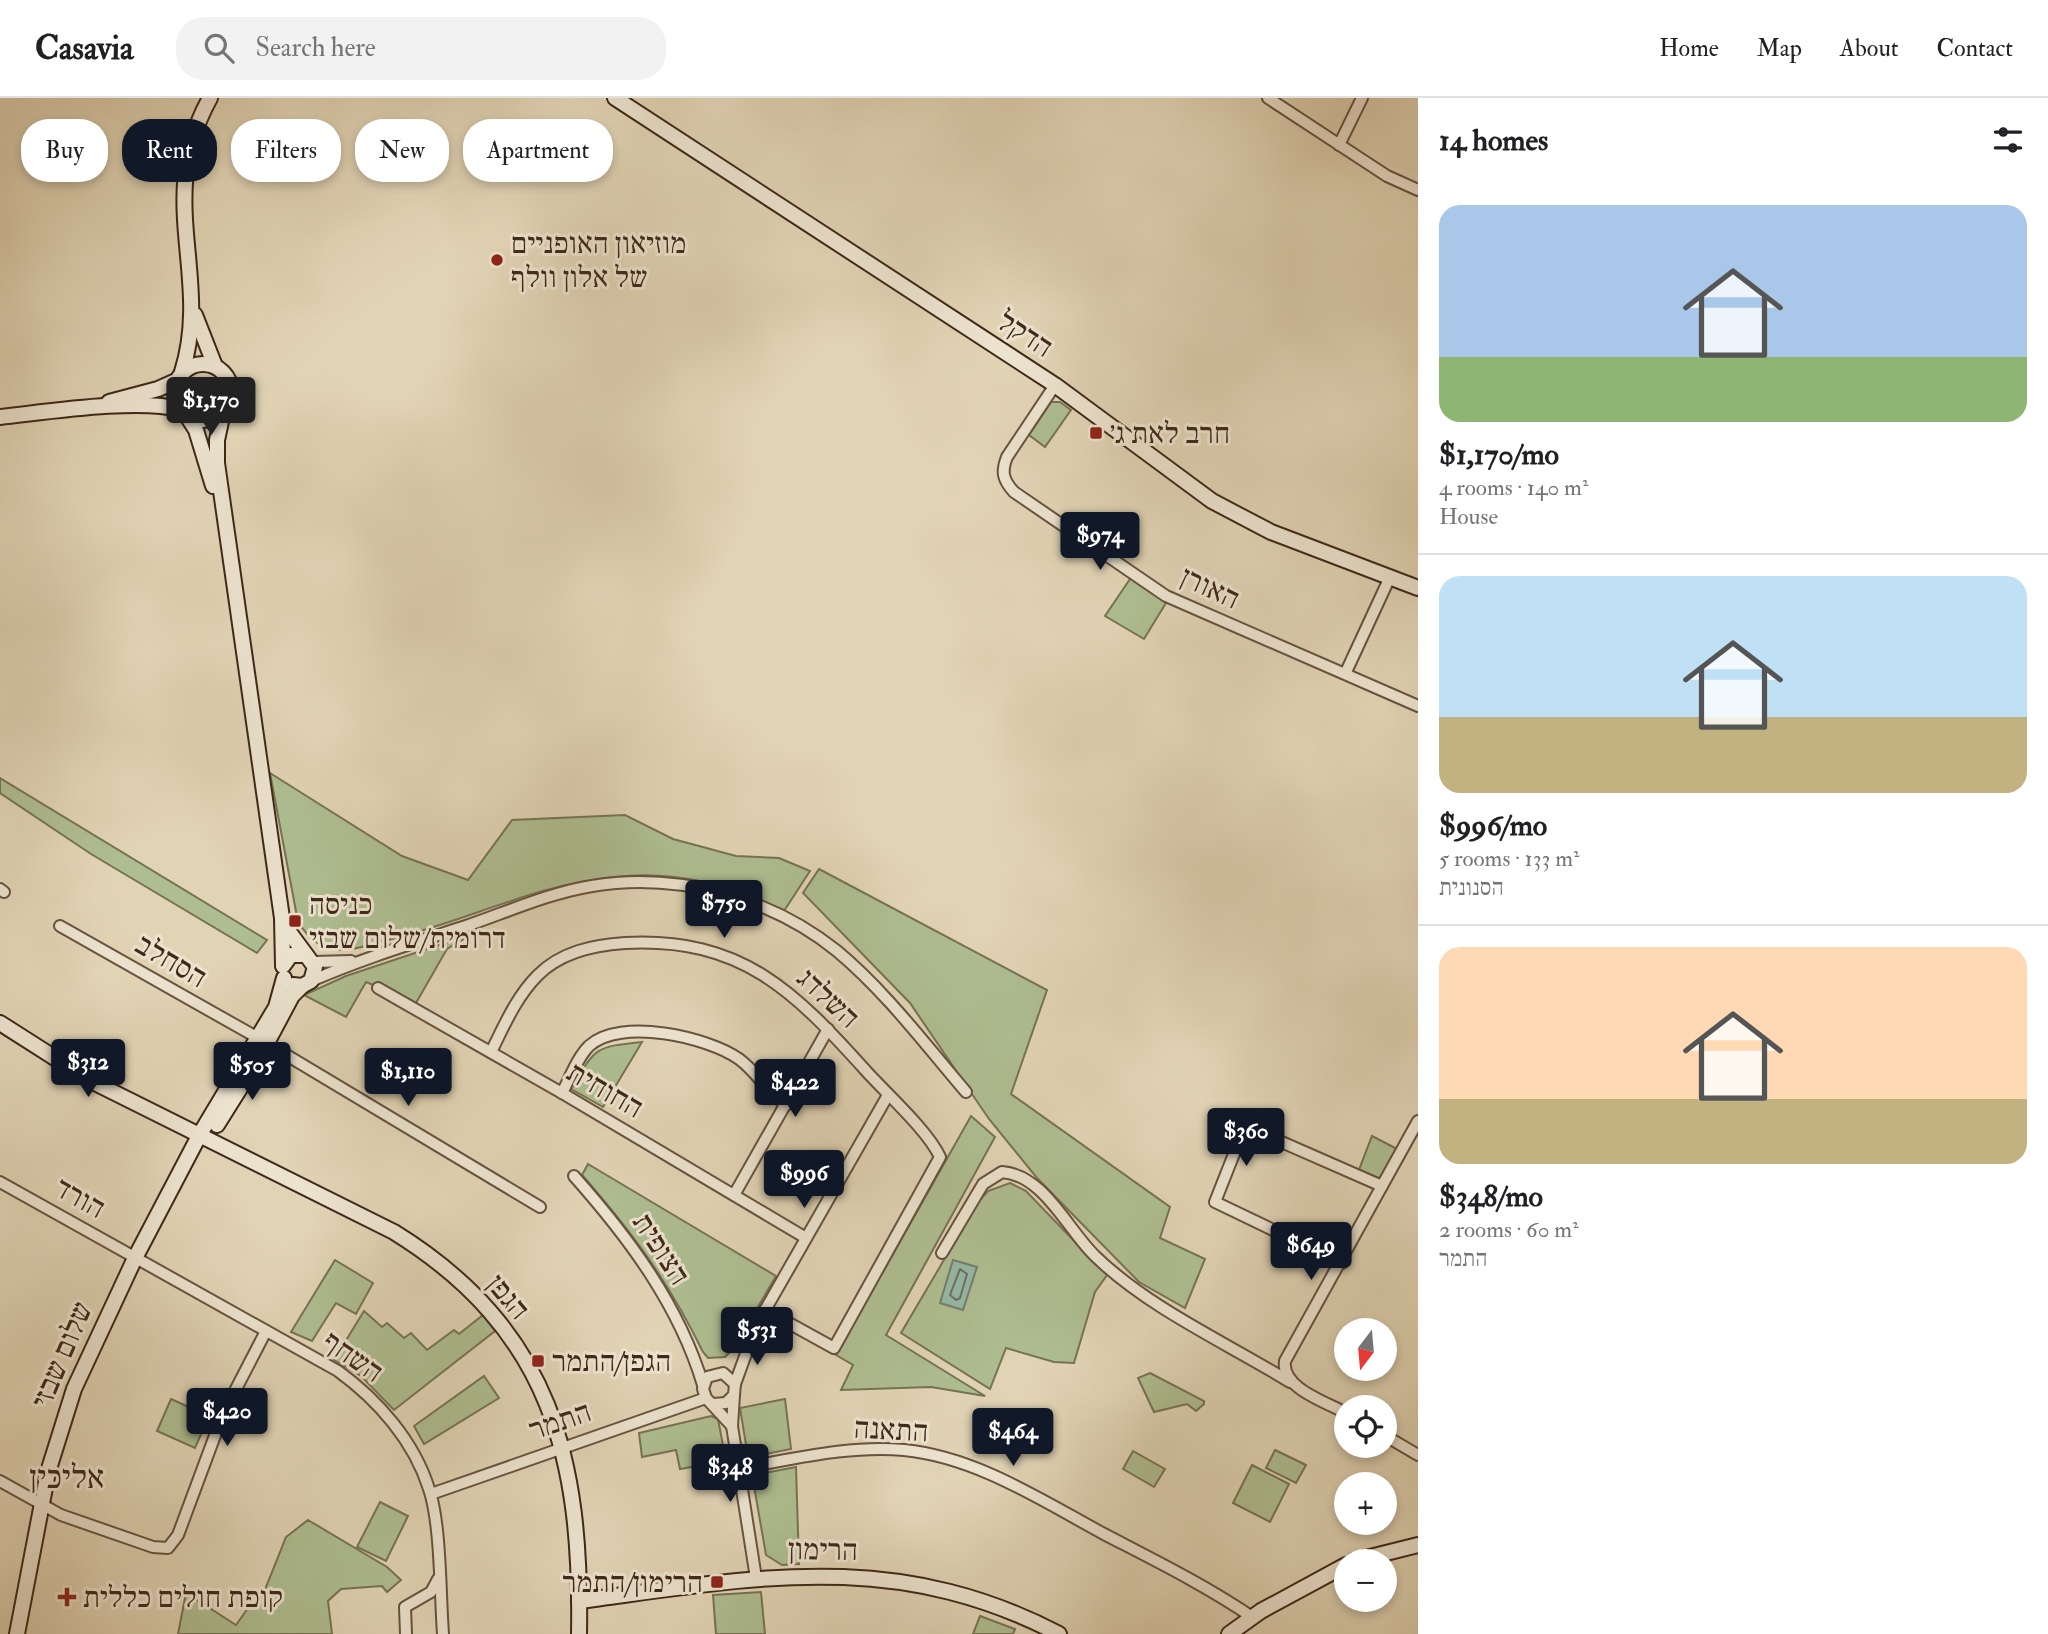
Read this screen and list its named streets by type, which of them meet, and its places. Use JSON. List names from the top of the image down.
{
  "streets": {
    "street": [
      "הדקל",
      "האורן",
      "הסחלב",
      "השלדג",
      "החוחית",
      "הורד",
      "הצופית",
      "הגפן",
      "שלום שבזי",
      "השחף",
      "התמר",
      "התאנה",
      "הרימון"
    ]
  },
  "crossings": [
    ["הדקל", "האורן"],
    ["הסחלב", "שלום שבזי"],
    ["השלדג", "החוחית"],
    ["הורד", "שלום שבזי"],
    ["הורד", "השחף"],
    ["הצופית", "התמר"],
    ["הגפן", "שלום שבזי"],
    ["הגפן", "התמר"],
    ["הגפן", "הרימון"],
    ["שלום שבזי", "השחף"],
    ["השחף", "התמר"]
  ],
  "districts": ["אליכין"],
  "places": {
    "other": ["מוזיאון האופניים של אלון וולף"],
    "transit": [
      "חרב לאת ג׳",
      "כניסה דרומית/שלום שבזי",
      "הגפן/התמר",
      "הרימון/התמר"
    ],
    "health": ["קופת חולים כללית"]
  },
  "north": "bottom",
  "page": {
    "header": "Casavia",
    "search": "Search here",
    "nav": [
      "Home",
      "Map",
      "About",
      "Contact"
    ],
    "heading": "14 homes",
    "chip": [
      "Buy",
      "Rent",
      "Filters",
      "New",
      "Apartment"
    ],
    "list": [
      {
        "name": "$1,170/mo",
        "note": "4 rooms · 140 m² · House"
      },
      {
        "name": "$996/mo",
        "note": "5 rooms · 133 m² · הסנונית"
      },
      {
        "name": "$348/mo",
        "note": "2 rooms · 60 m² · התמר"
      }
    ],
    "price": [
      "$1,170",
      "$974",
      "$750",
      "$312",
      "$505",
      "$1,110",
      "$422",
      "$360",
      "$996",
      "$649",
      "$531",
      "$420",
      "$464",
      "$348"
    ],
    "map_buttons": ["+", "−"]
  }
}
